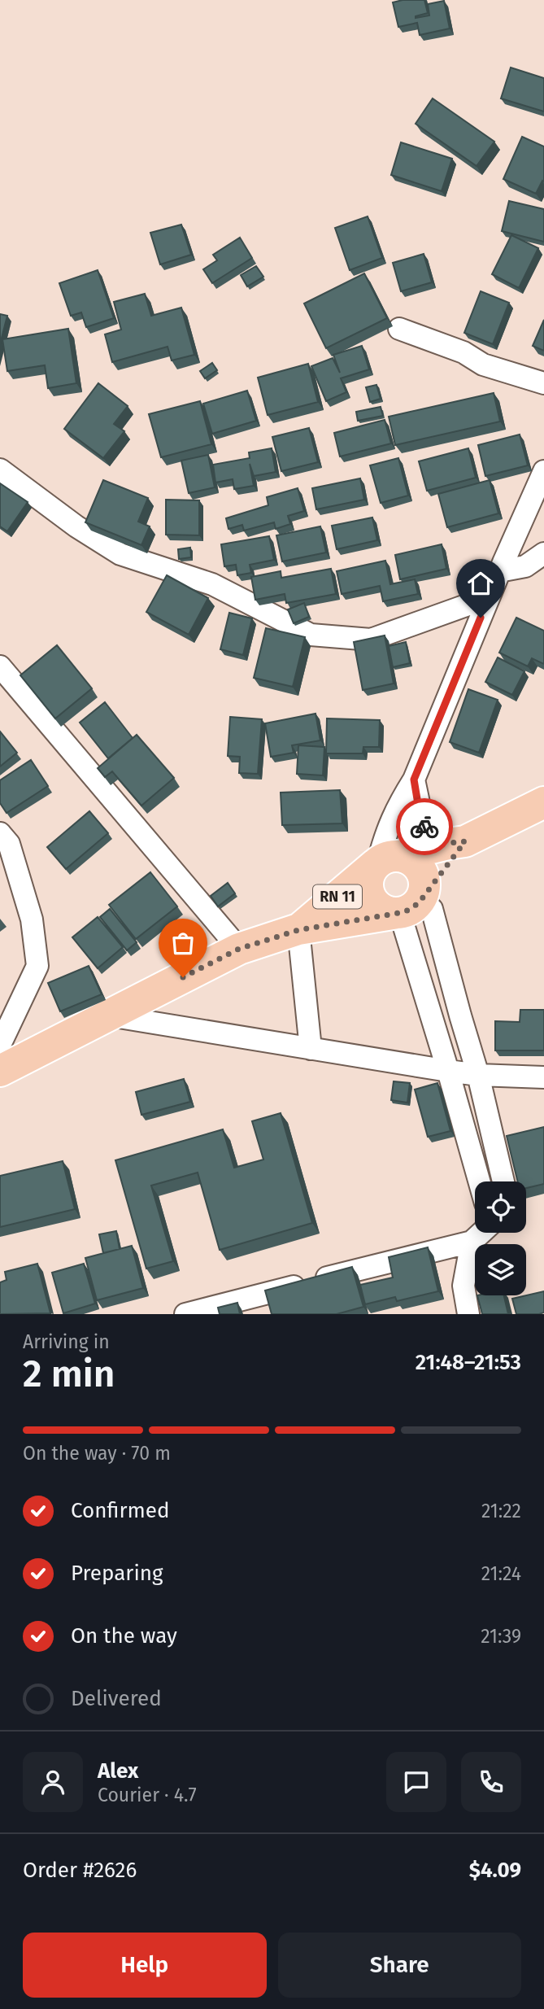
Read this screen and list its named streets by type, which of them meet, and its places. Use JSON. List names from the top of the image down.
{
  "streets": {
    "main road": ["RN 11"]
  },
  "page": {
    "heading": ["2 min", "Arriving in", "21:48–21:53"],
    "panel": [
      "Alex",
      "Courier · 4.7",
      "Order #2626",
      "$4.09"
    ],
    "bar": "On the way · 70 m",
    "list": [
      ["Confirmed", "21:22"],
      ["Preparing", "21:24"],
      ["On the way", "21:39"],
      "Delivered"
    ],
    "buttons": ["Help", "Share"]
  }
}
